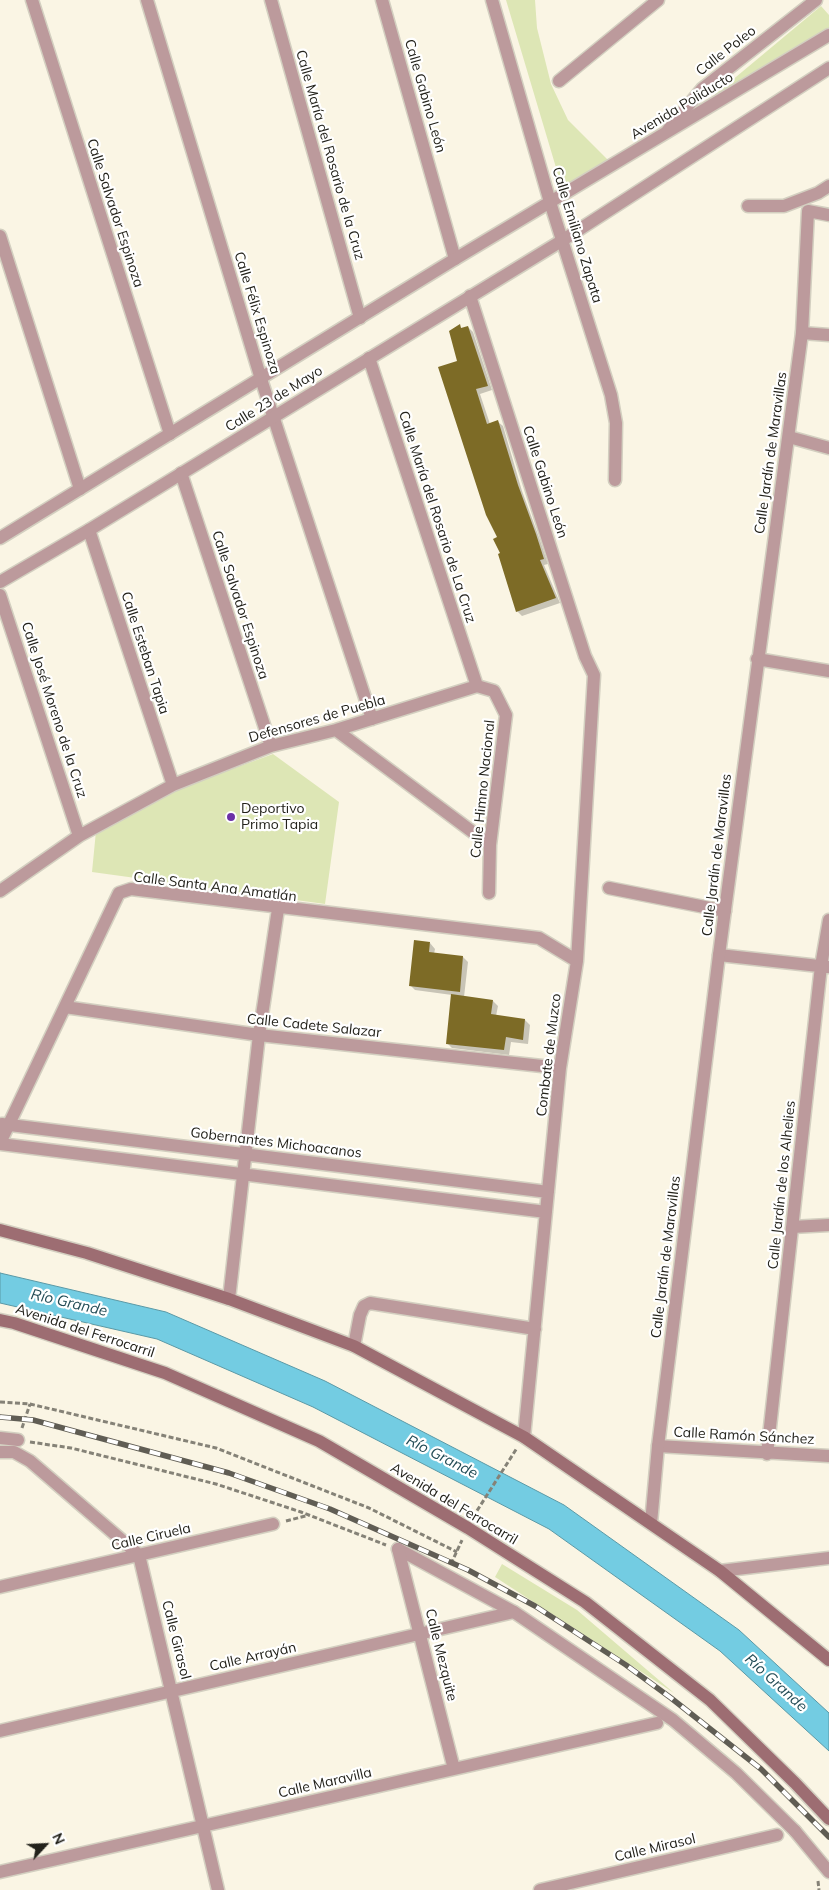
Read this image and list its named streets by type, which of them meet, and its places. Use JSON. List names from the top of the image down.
{
  "streets": {
    "main road": ["Avenida del Ferrocarril"],
    "street": [
      "Calle Poleo",
      "Calle Gabino León",
      "Avenida Poliducto",
      "Calle María del Rosario de la Cruz",
      "Calle Salvador Espinoza",
      "Calle Emiliano Zapata",
      "Calle Félix Espinoza",
      "Calle 23 de Mayo",
      "Calle Jardín de Maravillas",
      "Calle María del Rosario de La Cruz",
      "Calle Esteban Tapia",
      "Calle José Moreno de la Cruz",
      "Defensores de Puebla",
      "Calle Himno Nacional",
      "Calle Santa Ana Amatlán",
      "Calle Cadete Salazar",
      "Combate de Muzco",
      "Gobernantes Michoacanos",
      "Calle Jardín de los Alhelies",
      "Calle Ramón Sánchez",
      "Calle Ciruela",
      "Calle Girasol",
      "Calle Mezquite",
      "Calle Arrayán",
      "Calle Maravilla",
      "Calle Mirasol"
    ]
  },
  "crossings": [
    ["Calle Poleo", "Avenida Poliducto"],
    ["Calle Gabino León", "Calle 23 de Mayo"],
    ["Calle Gabino León", "Combate de Muzco"],
    ["Avenida Poliducto", "Calle Emiliano Zapata"],
    ["Avenida Poliducto", "Calle 23 de Mayo"],
    ["Calle María del Rosario de la Cruz", "Calle 23 de Mayo"],
    ["Calle Salvador Espinoza", "Calle 23 de Mayo"],
    ["Calle Salvador Espinoza", "Defensores de Puebla"],
    ["Calle Emiliano Zapata", "Calle 23 de Mayo"],
    ["Calle Félix Espinoza", "Calle 23 de Mayo"],
    ["Calle Félix Espinoza", "Defensores de Puebla"],
    ["Calle 23 de Mayo", "Calle María del Rosario de La Cruz"],
    ["Calle 23 de Mayo", "Calle Esteban Tapia"],
    ["Calle Jardín de Maravillas", "Calle Ramón Sánchez"],
    ["Calle María del Rosario de La Cruz", "Defensores de Puebla"],
    ["Calle María del Rosario de La Cruz", "Calle Himno Nacional"],
    ["Calle Esteban Tapia", "Defensores de Puebla"],
    ["Calle José Moreno de la Cruz", "Defensores de Puebla"],
    ["Defensores de Puebla", "Calle Himno Nacional"],
    ["Calle Santa Ana Amatlán", "Calle Cadete Salazar"],
    ["Calle Santa Ana Amatlán", "Combate de Muzco"],
    ["Calle Santa Ana Amatlán", "Gobernantes Michoacanos"],
    ["Calle Cadete Salazar", "Combate de Muzco"],
    ["Combate de Muzco", "Gobernantes Michoacanos"],
    ["Calle Jardín de los Alhelies", "Calle Ramón Sánchez"],
    ["Calle Ciruela", "Calle Girasol"],
    ["Calle Girasol", "Calle Arrayán"],
    ["Calle Girasol", "Calle Maravilla"],
    ["Calle Mezquite", "Calle Arrayán"],
    ["Calle Mezquite", "Calle Maravilla"]
  ],
  "water": ["Río Grande"],
  "places": ["Deportivo Primo Tapia"],
  "north": "top right"
}
